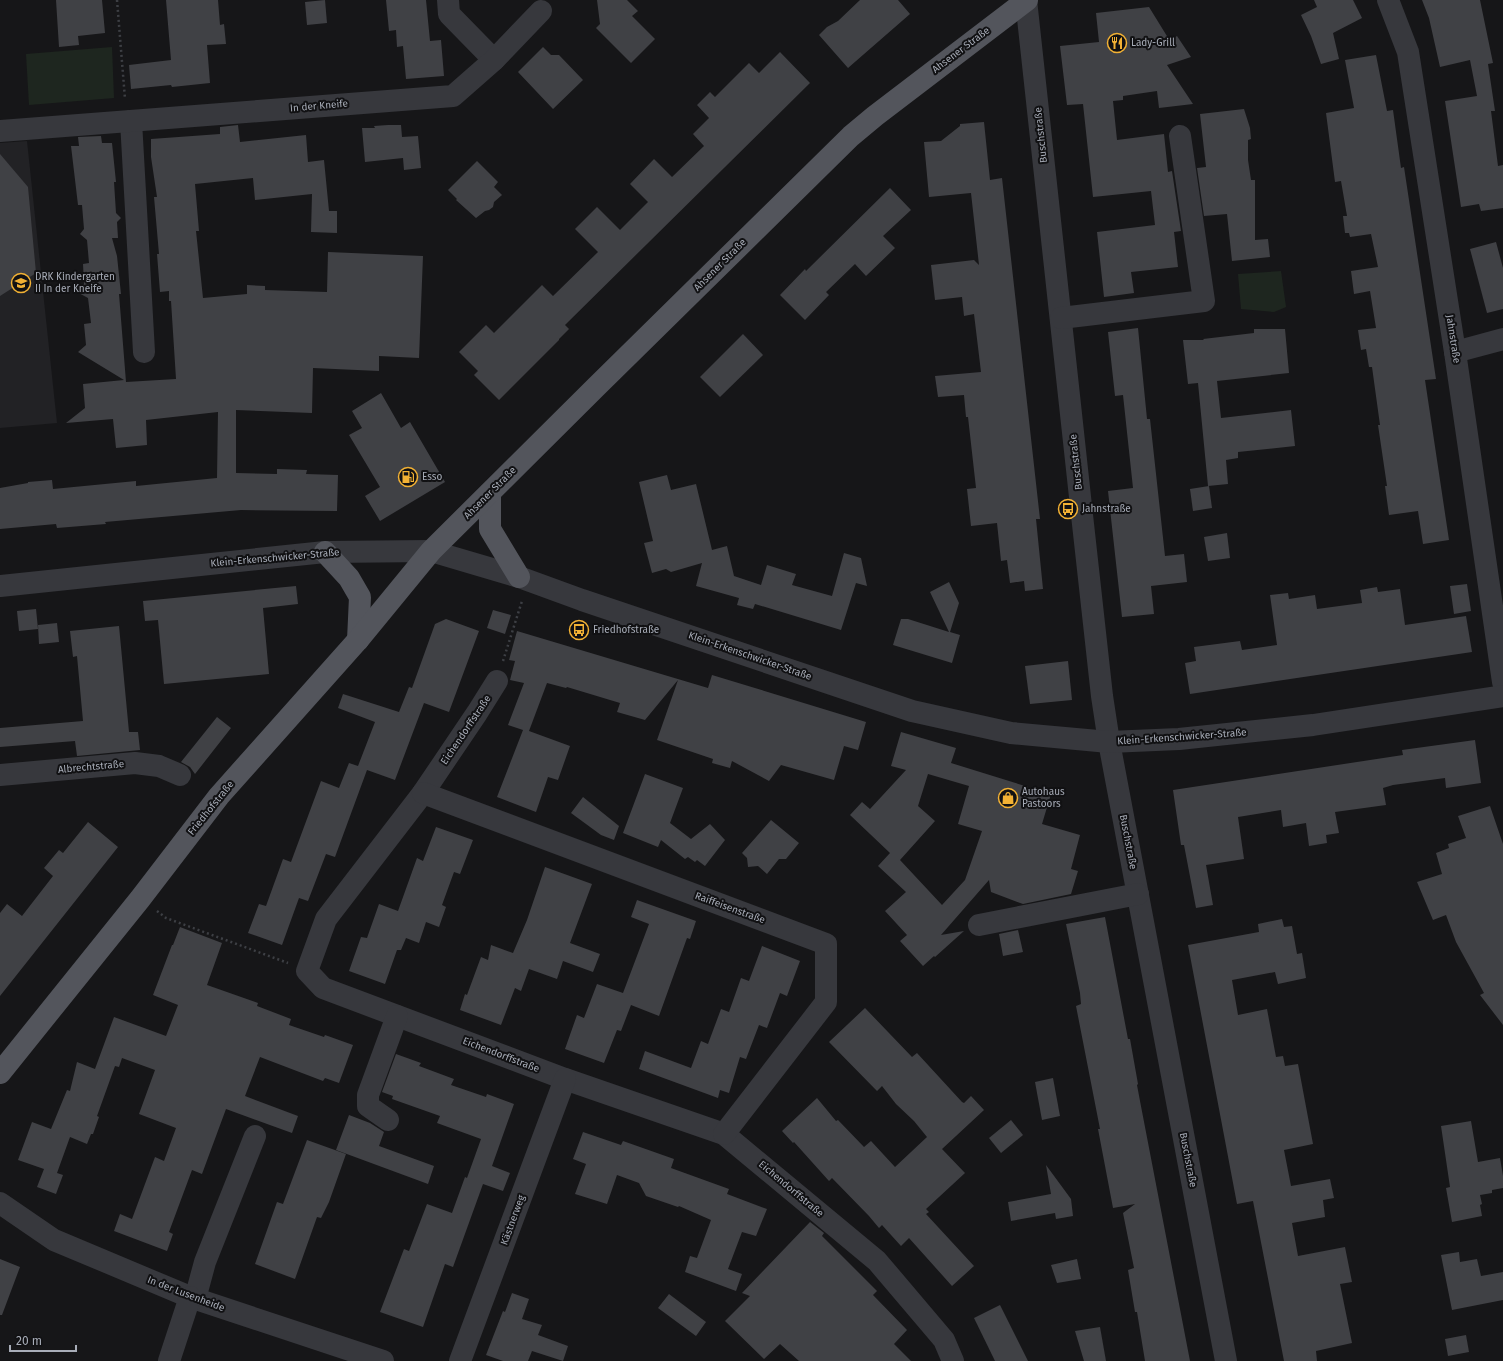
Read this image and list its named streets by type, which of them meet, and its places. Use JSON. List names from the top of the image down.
{
  "streets": {
    "main road": ["Ahsener Straße", "Friedhofstraße"],
    "street": [
      "In der Kneife",
      "Buschstraße",
      "Jahnstraße",
      "Klein-Erkenschwicker-Straße",
      "Eichendorffstraße",
      "Albrechtstraße",
      "Raiffeisenstraße",
      "Kästnerweg",
      "In der Lusenheide"
    ]
  },
  "crossings": [
    ["Ahsener Straße", "Buschstraße"],
    ["Ahsener Straße", "Klein-Erkenschwicker-Straße"],
    ["Ahsener Straße", "Friedhofstraße"],
    ["Buschstraße", "Klein-Erkenschwicker-Straße"],
    ["Klein-Erkenschwicker-Straße", "Friedhofstraße"],
    ["Eichendorffstraße", "Raiffeisenstraße"],
    ["Eichendorffstraße", "Kästnerweg"]
  ],
  "places": {
    "restaurant": ["Lady-Grill"],
    "school or university": ["DRK Kindergarten II In der Kneife"],
    "fuel station": ["Esso"],
    "bus stop": ["Jahnstraße", "Friedhofstraße"],
    "shop": ["Autohaus Pastoors"]
  },
  "scale_bar": "20 m"
}
